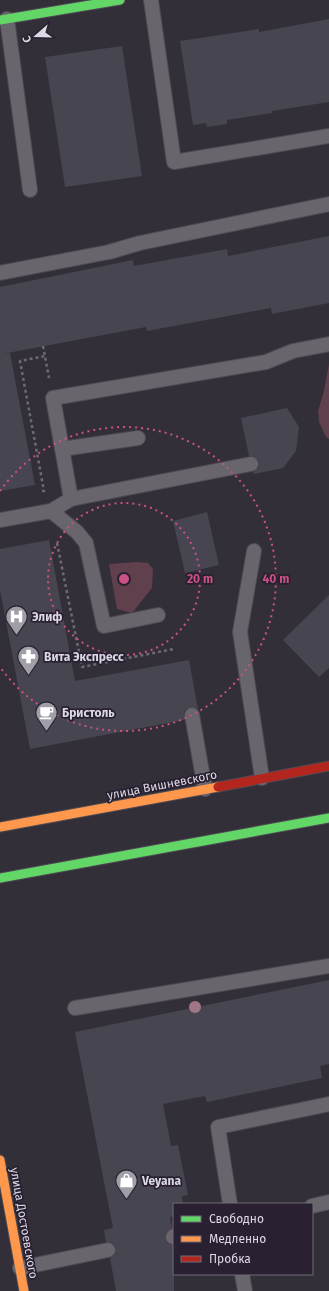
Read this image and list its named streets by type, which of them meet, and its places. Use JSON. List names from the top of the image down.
{
  "streets": {
    "main road": ["улица Вишневского", "улица Достоевского"]
  },
  "places": {
    "hospital": ["Элиф"],
    "pharmacy": ["Вита Экспресс"],
    "cafe": ["Бристоль"],
    "shop": ["Veyana"]
  },
  "legend": ["Свободно", "Медленно", "Пробка"],
  "north": "left",
  "rings": ["20 m", "40 m"]
}
